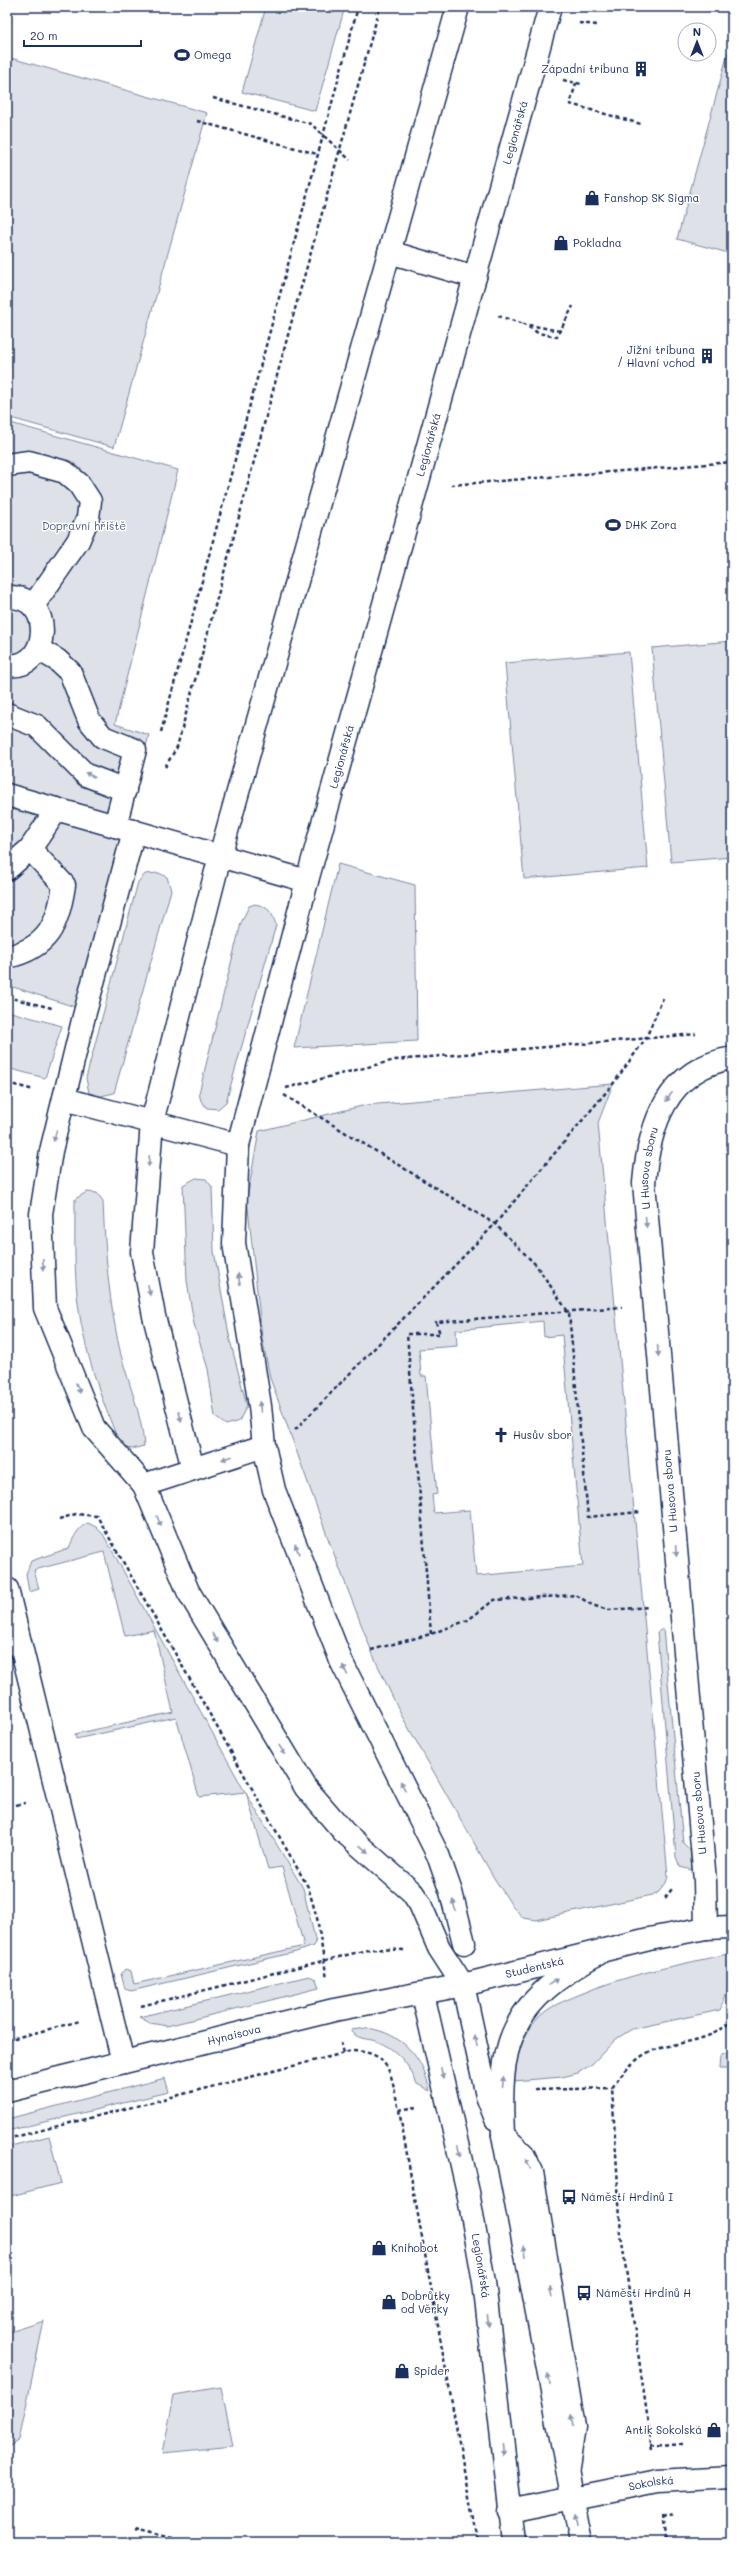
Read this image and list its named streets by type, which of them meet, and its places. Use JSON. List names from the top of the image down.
{
  "streets": {
    "street": [
      "Legionářská",
      "U Husova sboru",
      "Studentská",
      "Hynaisova",
      "Sokolská"
    ]
  },
  "crossings": [
    ["Legionářská", "Hynaisova"],
    ["Legionářská", "Sokolská"],
    ["U Husova sboru", "Studentská"],
    ["Studentská", "Hynaisova"]
  ],
  "one_way": ["U Husova sboru", "Studentská"],
  "parks": ["Dopravní hřiště"],
  "places": {
    "sports": ["Omega", "DHK Zora"],
    "building": ["Západní tribuna", "Jižní tribuna / Hlavní vchod"],
    "shop": [
      "Fanshop SK Sigma",
      "Pokladna",
      "Knihobot",
      "Dobrůtky od Věrky",
      "Spider",
      "Antik Sokolská"
    ],
    "church": ["Husův sbor"],
    "bus stop": ["Náměstí Hrdinů I", "Náměstí Hrdinů H"]
  },
  "scale_bar": "20 m",
  "north": "top"
}
